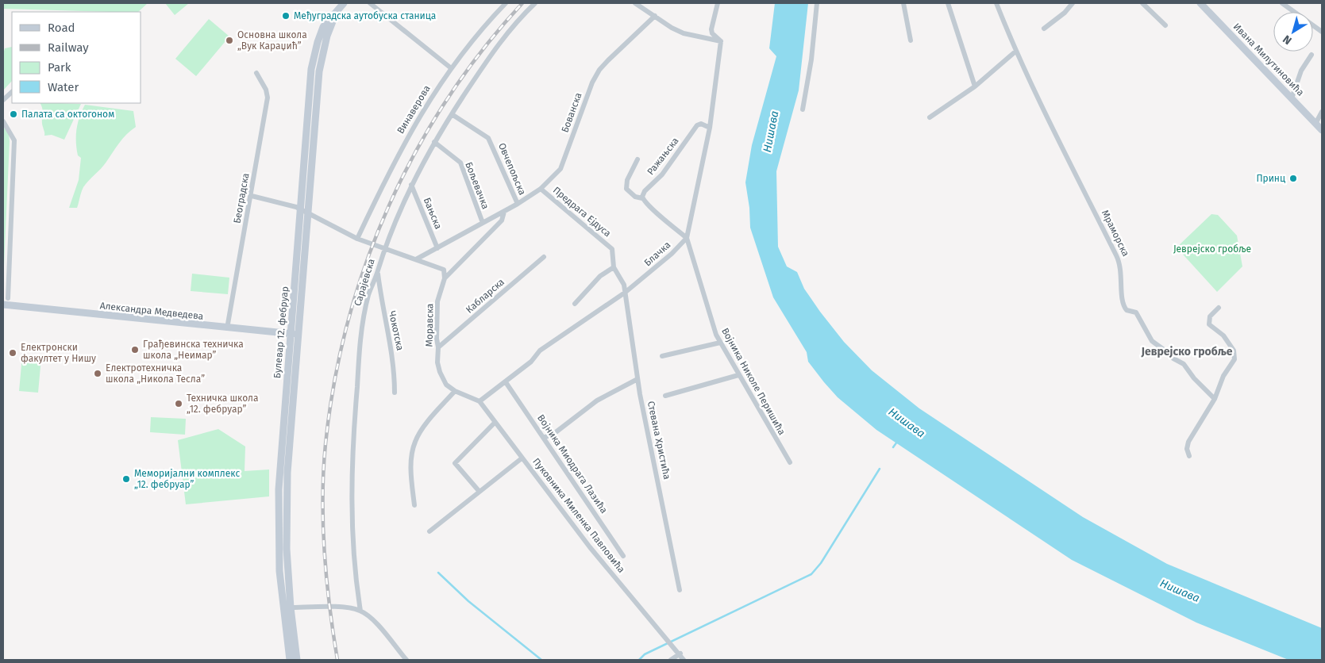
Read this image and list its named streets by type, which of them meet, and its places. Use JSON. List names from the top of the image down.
{
  "streets": {
    "main road": ["Ивана Милутиновића", "Александра Медведева", "Булевар 12. фебруар"],
    "street": [
      "Винаверова",
      "Бованска",
      "Ражањска",
      "Овчепољска",
      "Бољевачка",
      "Београдска",
      "Предрага Ејдуса",
      "Бањска",
      "Мраморска",
      "Блачка",
      "Сарајевска",
      "Кабларска",
      "Моравска",
      "Чокотска",
      "Војника Николе Перишића",
      "Стевана Христића",
      "Војника Миодрага Лазића",
      "Пуковника Миленка Павловића"
    ]
  },
  "crossings": [
    ["Бованска", "Овчепољска"],
    ["Бованска", "Бољевачка"],
    ["Бованска", "Предрага Ејдуса"],
    ["Бованска", "Бањска"],
    ["Бованска", "Моравска"],
    ["Овчепољска", "Сарајевска"],
    ["Бољевачка", "Сарајевска"],
    ["Београдска", "Александра Медведева"],
    ["Предрага Ејдуса", "Блачка"],
    ["Предрага Ејдуса", "Стевана Христића"],
    ["Бањска", "Сарајевска"],
    ["Блачка", "Моравска"],
    ["Блачка", "Војника Николе Перишића"],
    ["Блачка", "Стевана Христића"],
    ["Блачка", "Војника Миодрага Лазића"],
    ["Блачка", "Пуковника Миленка Павловића"],
    ["Сарајевска", "Чокотска"],
    ["Кабларска", "Моравска"],
    ["Александра Медведева", "Булевар 12. фебруар"],
    ["Моравска", "Пуковника Миленка Павловића"]
  ],
  "districts": ["Јеврејско гробље"],
  "water": ["Нишава"],
  "parks": ["Јеврејско гробље"],
  "places": [
    "Међуградска аутобуска станица",
    "Основна школа „Вук Караџић”",
    "Палата са октогоном",
    "Принц",
    "Грађевинска техничка школа „Неимар”",
    "Електронски факултет у Нишу",
    "Електротехничка школа „Никола Тесла”",
    "Техничка школа „12. фебруар”",
    "Меморијални комплекс „12. фебруар”"
  ],
  "legend": [
    "Road",
    "Railway",
    "Park",
    "Water"
  ],
  "north": "bottom left"
}
